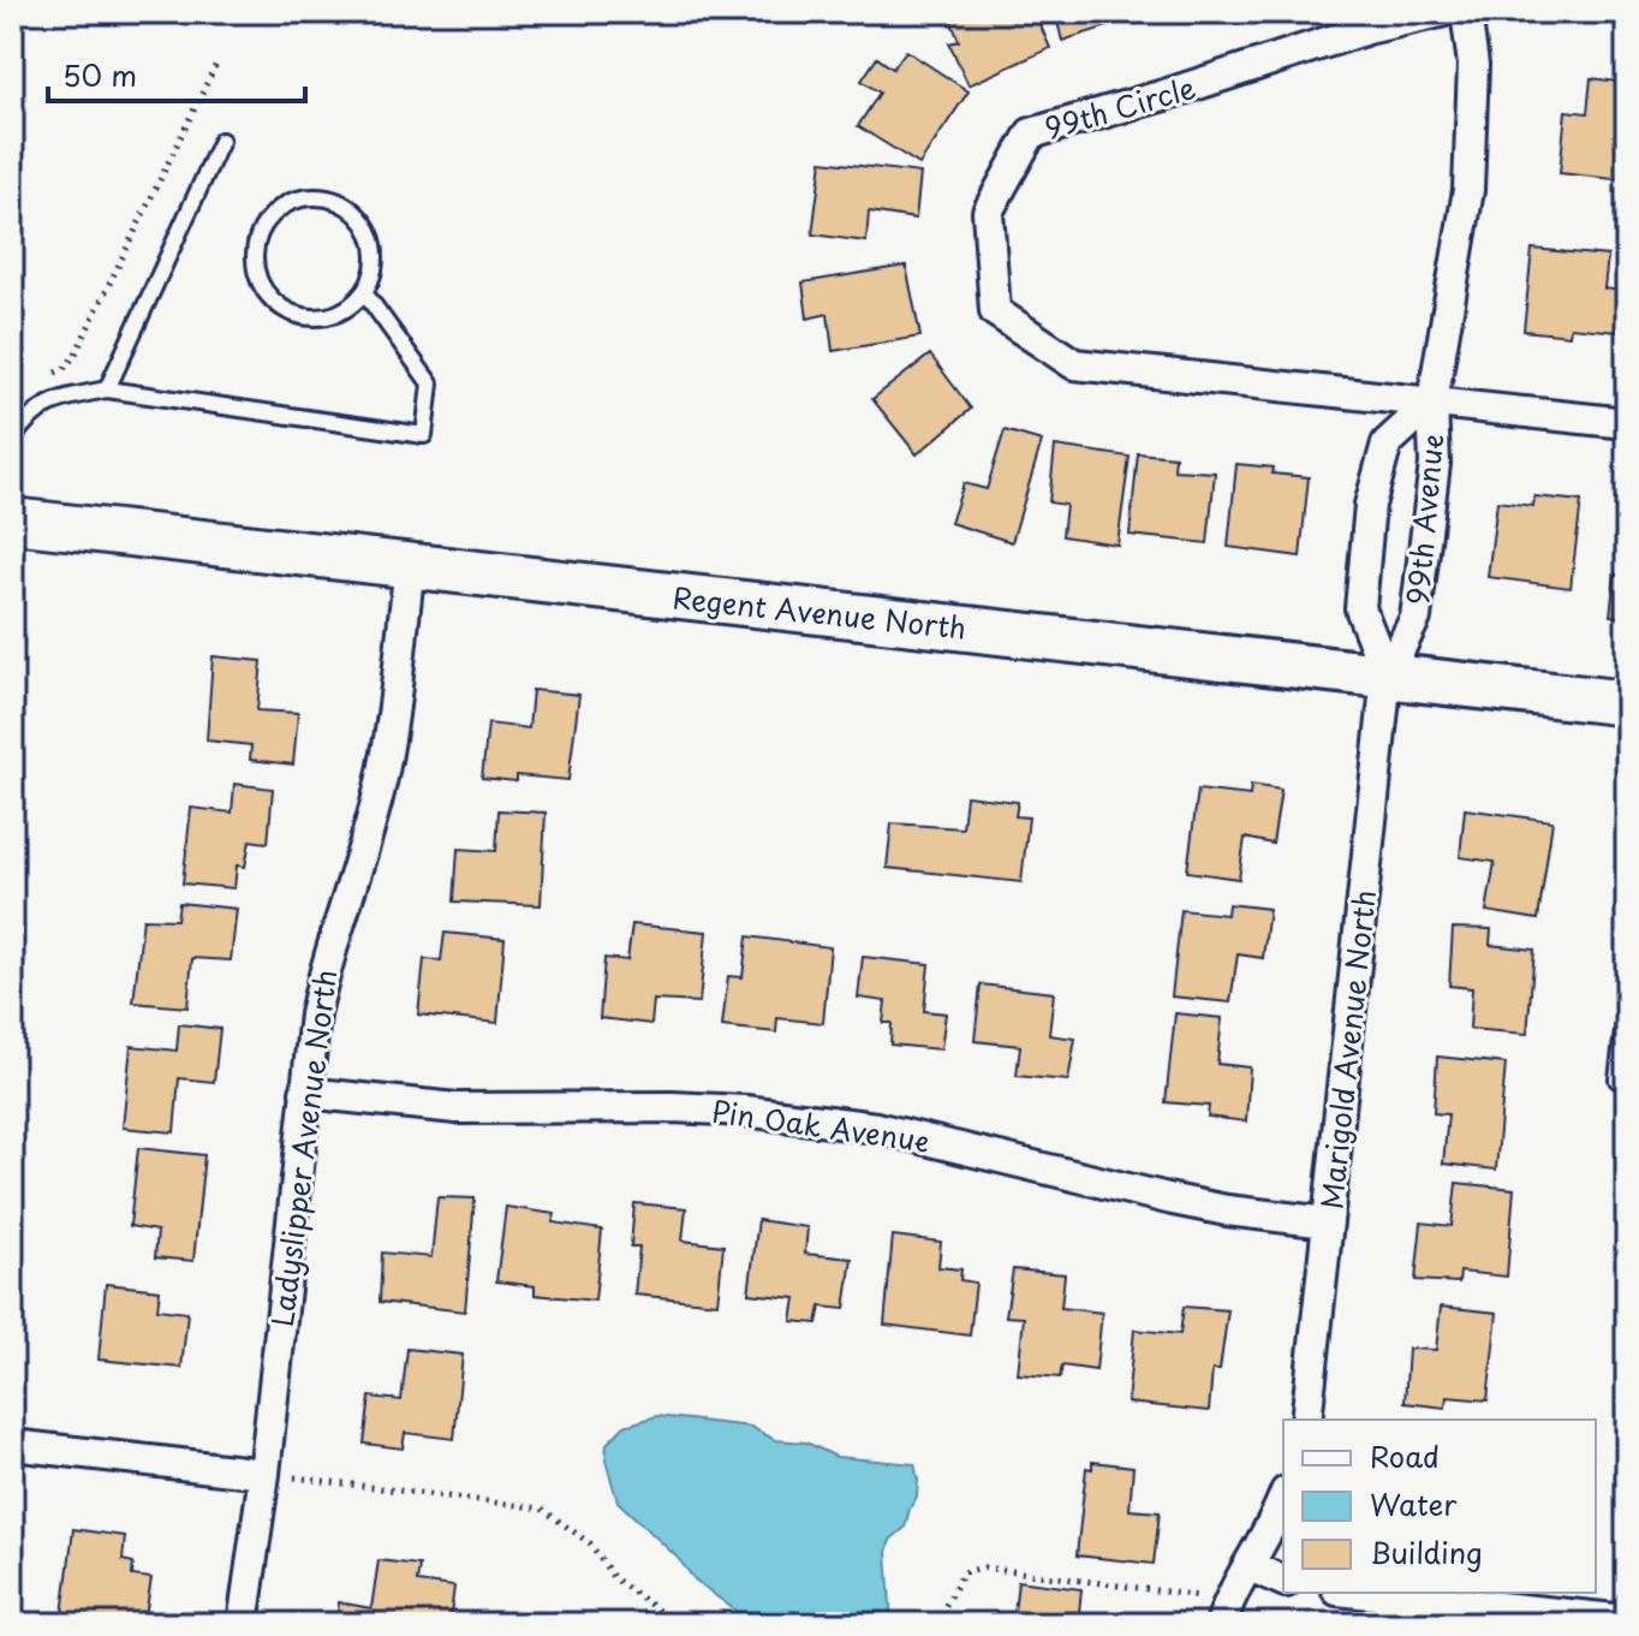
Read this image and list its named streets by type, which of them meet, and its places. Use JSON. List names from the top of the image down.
{
  "streets": {
    "street": [
      "99th Circle",
      "99th Avenue",
      "Regent Avenue North",
      "Marigold Avenue North",
      "Pin Oak Avenue",
      "Ladyslipper Avenue North"
    ]
  },
  "crossings": [
    ["99th Circle", "99th Avenue"],
    ["99th Avenue", "Regent Avenue North"],
    ["99th Avenue", "Marigold Avenue North"],
    ["Regent Avenue North", "Marigold Avenue North"],
    ["Regent Avenue North", "Ladyslipper Avenue North"],
    ["Marigold Avenue North", "Pin Oak Avenue"],
    ["Pin Oak Avenue", "Ladyslipper Avenue North"]
  ],
  "legend": ["Road", "Water", "Building"],
  "scale_bar": "50 m"
}
